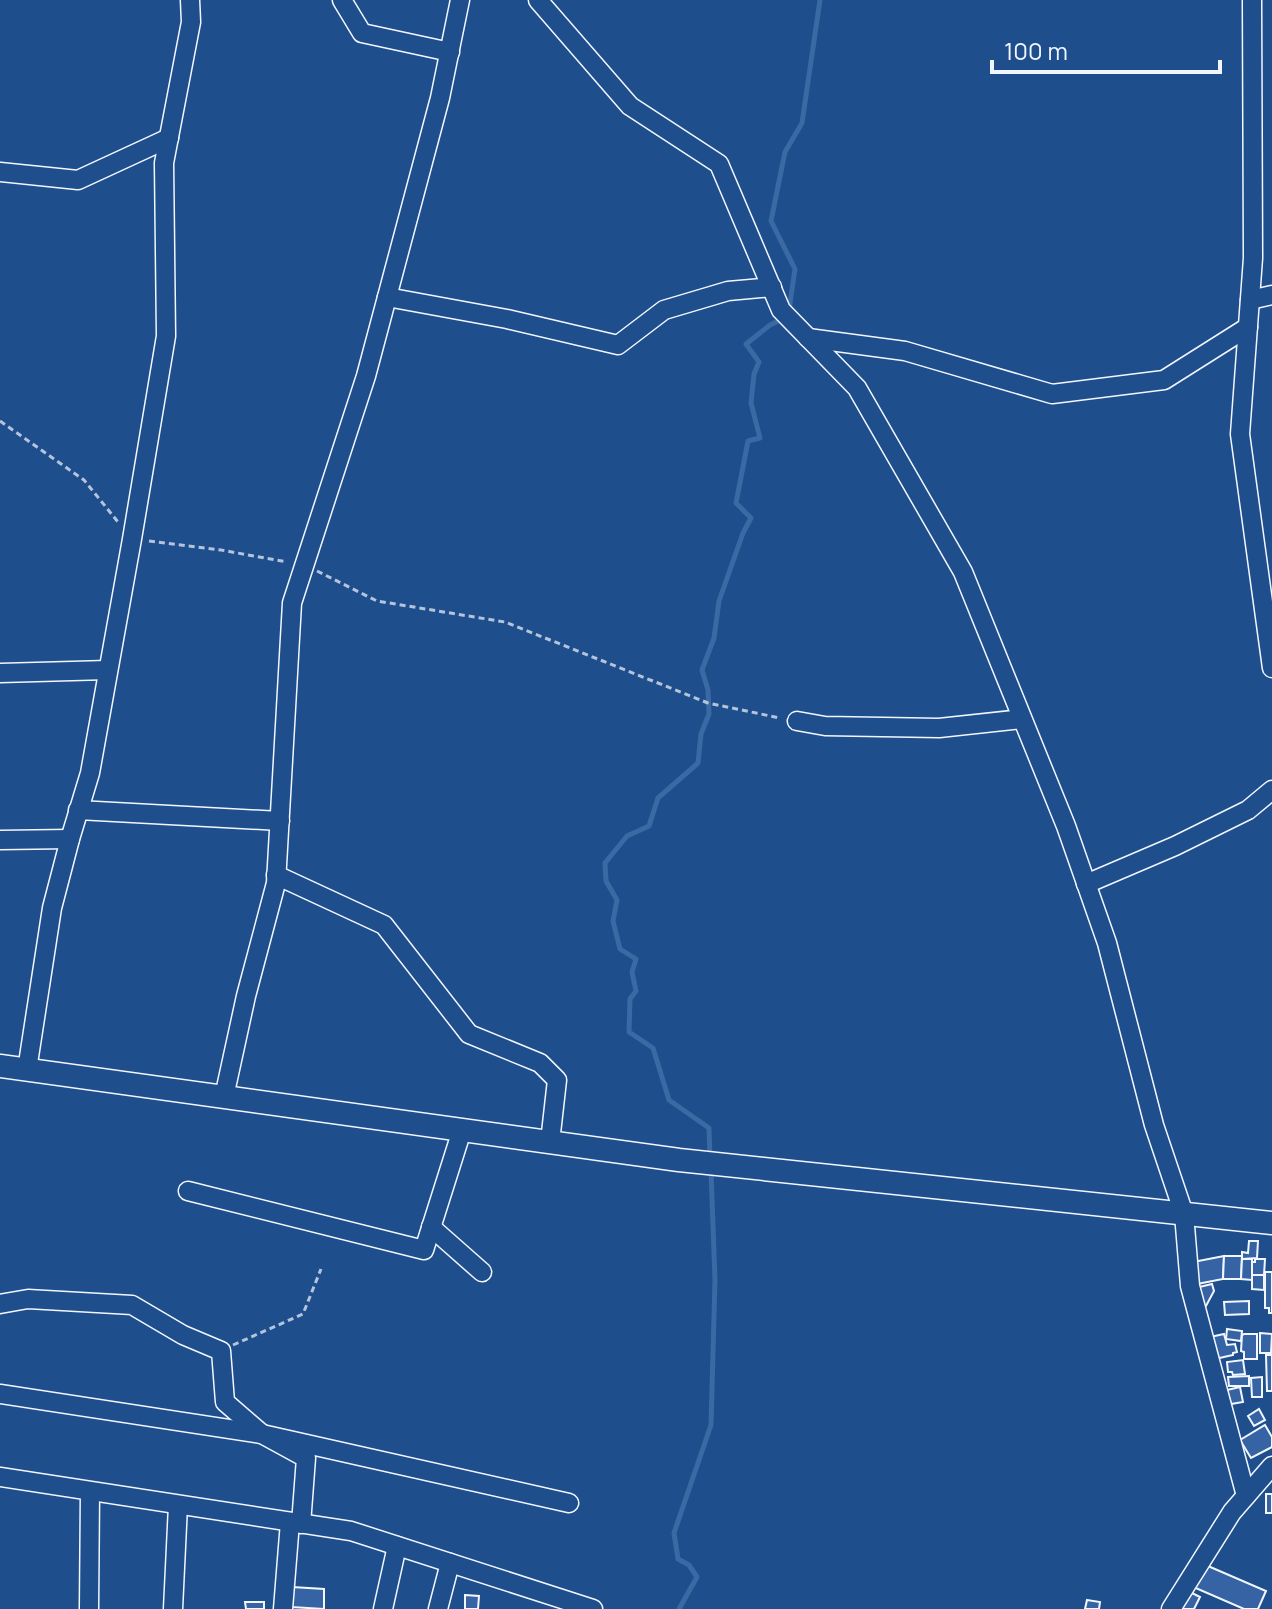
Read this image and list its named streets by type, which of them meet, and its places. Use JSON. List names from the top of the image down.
{
  "scale_bar": "100 m"
}
